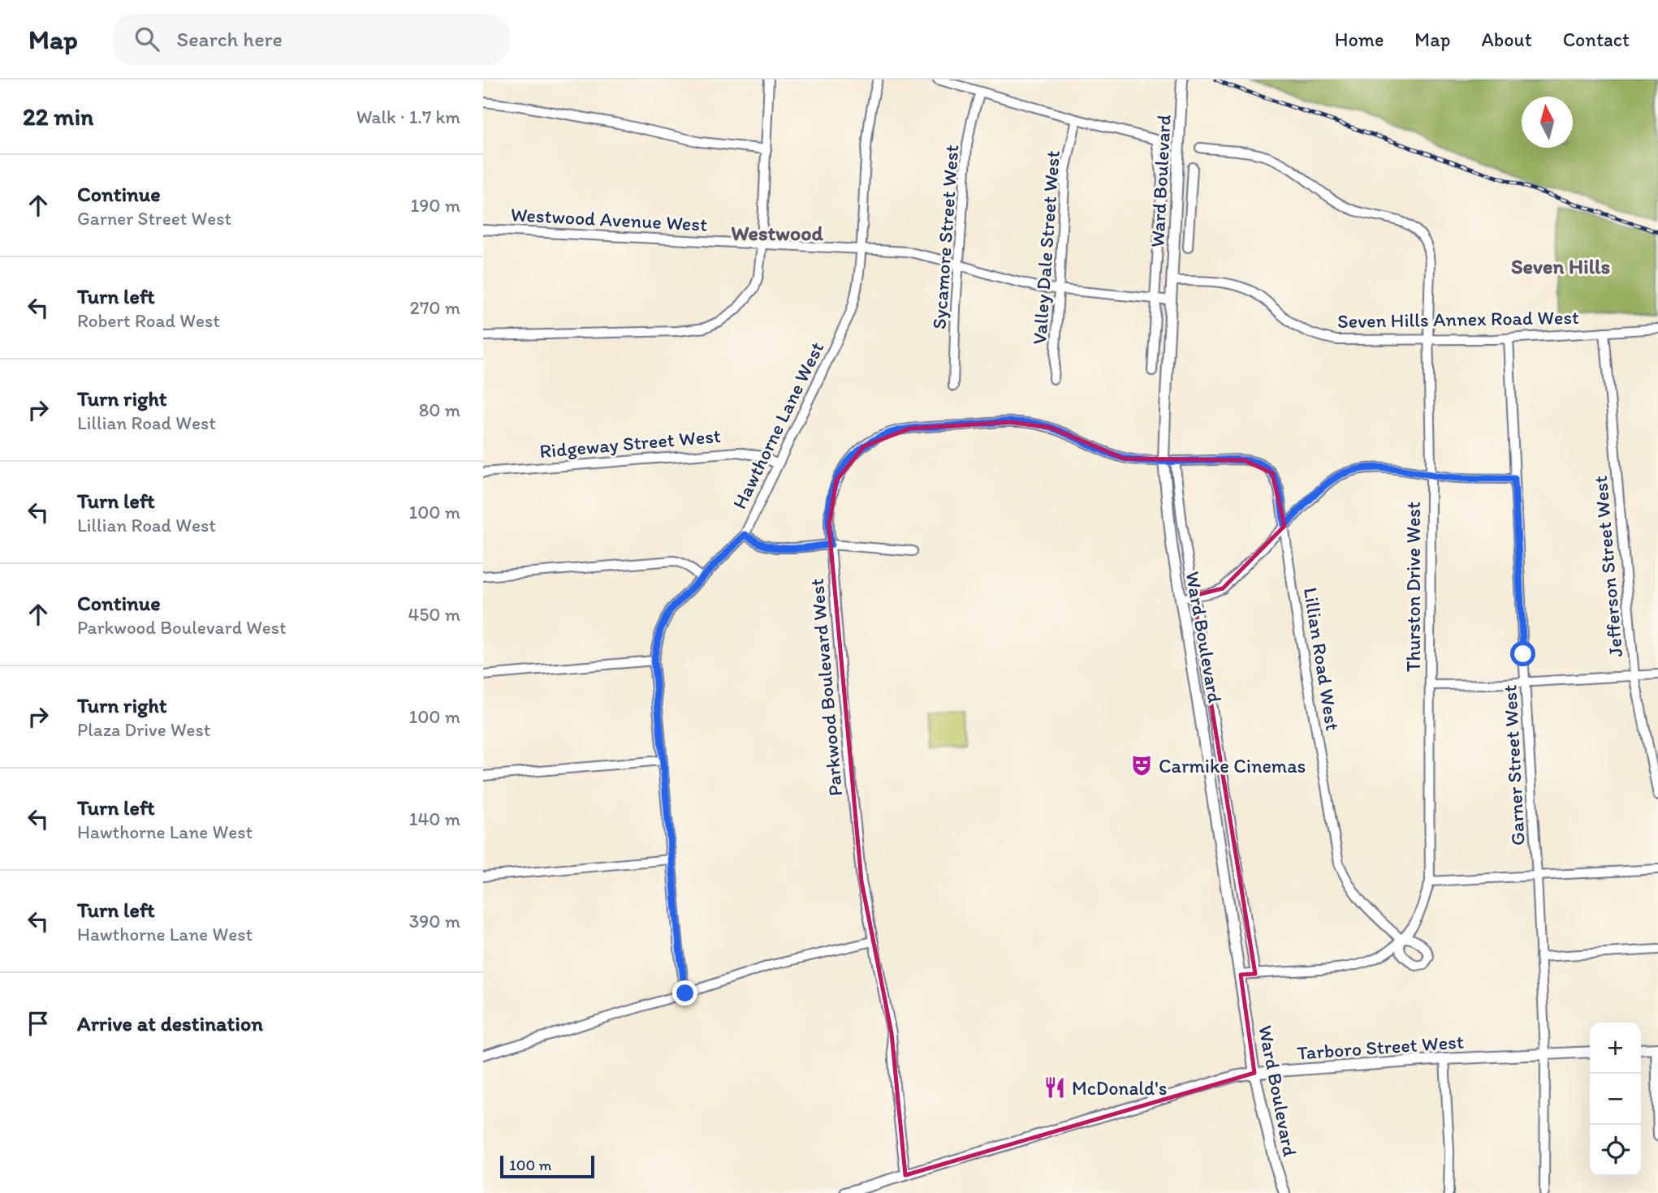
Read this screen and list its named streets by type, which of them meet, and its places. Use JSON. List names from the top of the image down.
{
  "streets": {
    "main road": ["Ward Boulevard", "Tarboro Street West"],
    "street": [
      "Westwood Avenue West",
      "Sycamore Street West",
      "Valley Dale Street West",
      "Seven Hills Annex Road West",
      "Hawthorne Lane West",
      "Ridgeway Street West",
      "Jefferson Street West",
      "Thurston Drive West",
      "Lillian Road West",
      "Parkwood Boulevard West",
      "Garner Street West"
    ]
  },
  "crossings": [
    ["Ward Boulevard", "Westwood Avenue West"],
    ["Ward Boulevard", "Seven Hills Annex Road West"],
    ["Ward Boulevard", "Thurston Drive West"],
    ["Ward Boulevard", "Lillian Road West"],
    ["Ward Boulevard", "Parkwood Boulevard West"],
    ["Ward Boulevard", "Tarboro Street West"],
    ["Westwood Avenue West", "Sycamore Street West"],
    ["Westwood Avenue West", "Valley Dale Street West"],
    ["Westwood Avenue West", "Hawthorne Lane West"],
    ["Seven Hills Annex Road West", "Jefferson Street West"],
    ["Seven Hills Annex Road West", "Thurston Drive West"],
    ["Seven Hills Annex Road West", "Garner Street West"],
    ["Hawthorne Lane West", "Ridgeway Street West"],
    ["Thurston Drive West", "Lillian Road West"],
    ["Lillian Road West", "Parkwood Boulevard West"],
    ["Parkwood Boulevard West", "Tarboro Street West"],
    ["Garner Street West", "Tarboro Street West"]
  ],
  "districts": ["Westwood", "Seven Hills"],
  "places": {
    "theatre": ["Carmike Cinemas"],
    "restaurant": ["McDonald's"]
  },
  "scale_bar": "100 m",
  "north": "top",
  "page": {
    "header": "Map",
    "search": "Search here",
    "nav": [
      "Home",
      "Map",
      "About",
      "Contact"
    ],
    "heading": ["22 min", "Walk · 1.7 km"],
    "list": [
      ["Continue", "Garner Street West", "190 m"],
      ["Turn left", "Robert Road West", "270 m"],
      ["Turn right", "Lillian Road West", "80 m"],
      ["Turn left", "Lillian Road West", "100 m"],
      ["Continue", "Parkwood Boulevard West", "450 m"],
      ["Turn right", "Plaza Drive West", "100 m"],
      ["Turn left", "Hawthorne Lane West", "140 m"],
      ["Turn left", "Hawthorne Lane West", "390 m"],
      "Arrive at destination"
    ],
    "map_buttons": ["+", "−"],
    "scale": "100 m"
  }
}
